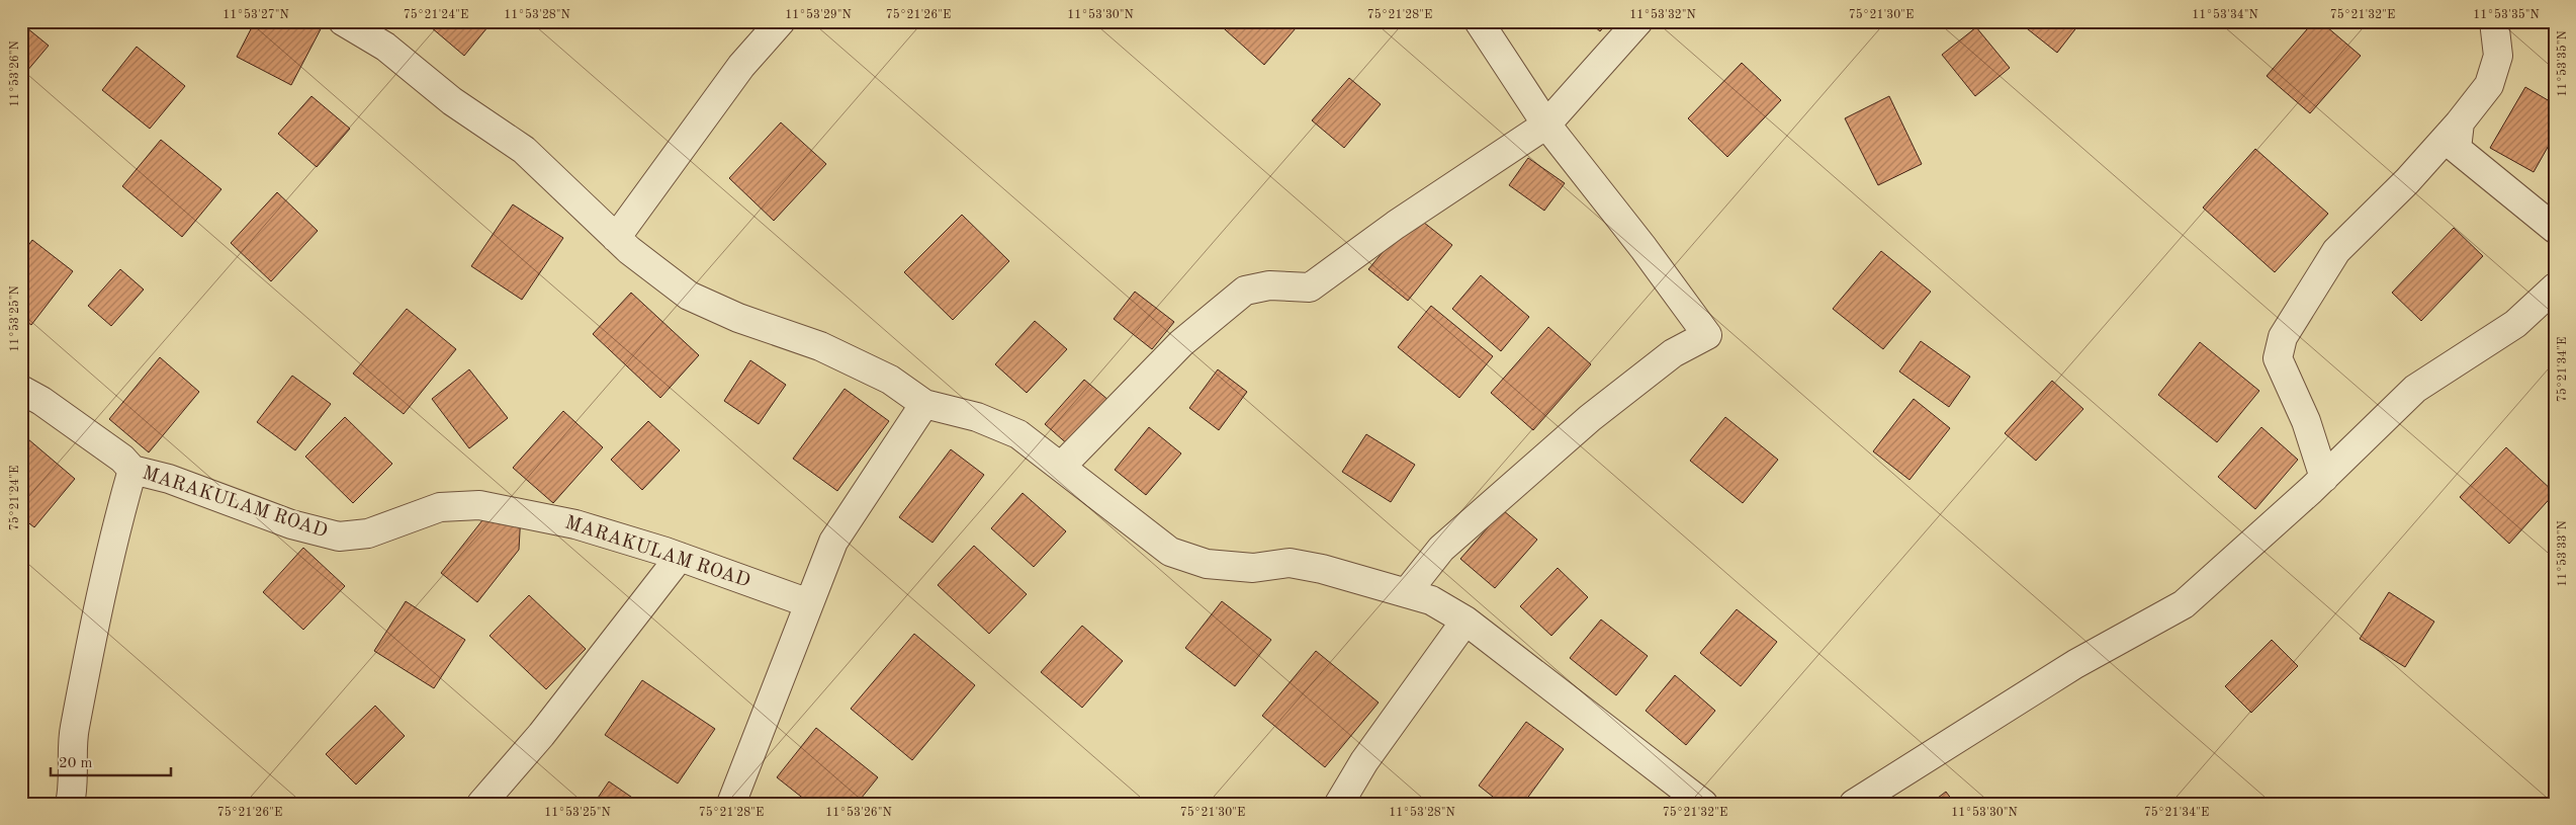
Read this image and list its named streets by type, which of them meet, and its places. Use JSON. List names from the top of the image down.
{
  "streets": {
    "street": ["MARAKULAM ROAD"]
  },
  "scale_bar": "20 m",
  "coordinates": [
    "11°53'27\"N",
    "75°21'24\"E",
    "11°53'28\"N",
    "11°53'29\"N",
    "75°21'26\"E",
    "11°53'30\"N",
    "75°21'28\"E",
    "11°53'32\"N",
    "75°21'30\"E",
    "11°53'34\"N",
    "75°21'32\"E",
    "11°53'35\"N",
    "11°53'26\"N",
    "11°53'25\"N",
    "75°21'34\"E",
    "11°53'33\"N"
  ]
}
